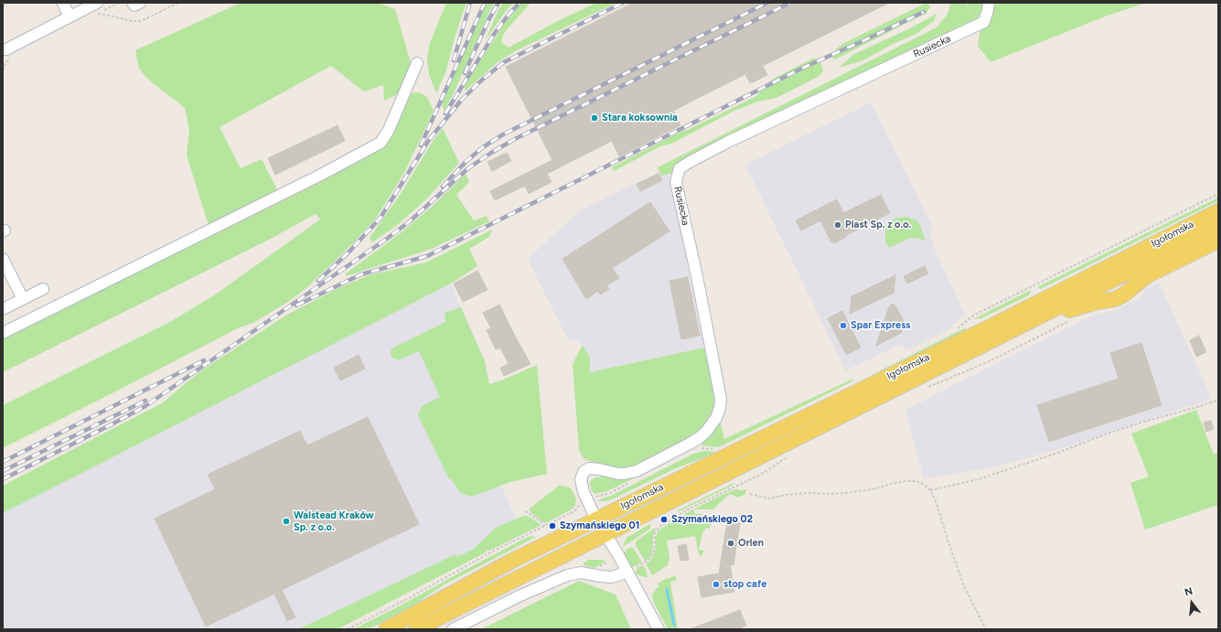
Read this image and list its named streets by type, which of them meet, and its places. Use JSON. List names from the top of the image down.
{
  "streets": {
    "main road": ["Igołomska"],
    "street": ["Rusiecka"]
  },
  "crossings": [
    ["Rusiecka", "Igołomska"]
  ],
  "places": [
    "Stara koksownia",
    "Piast Sp. z o.o.",
    "Spar Express",
    "Szymańskiego 02",
    "Walstead Kraków Sp. z o.o.",
    "Szymańskiego 01",
    "Orlen",
    "stop cafe"
  ],
  "north": "top"
}
